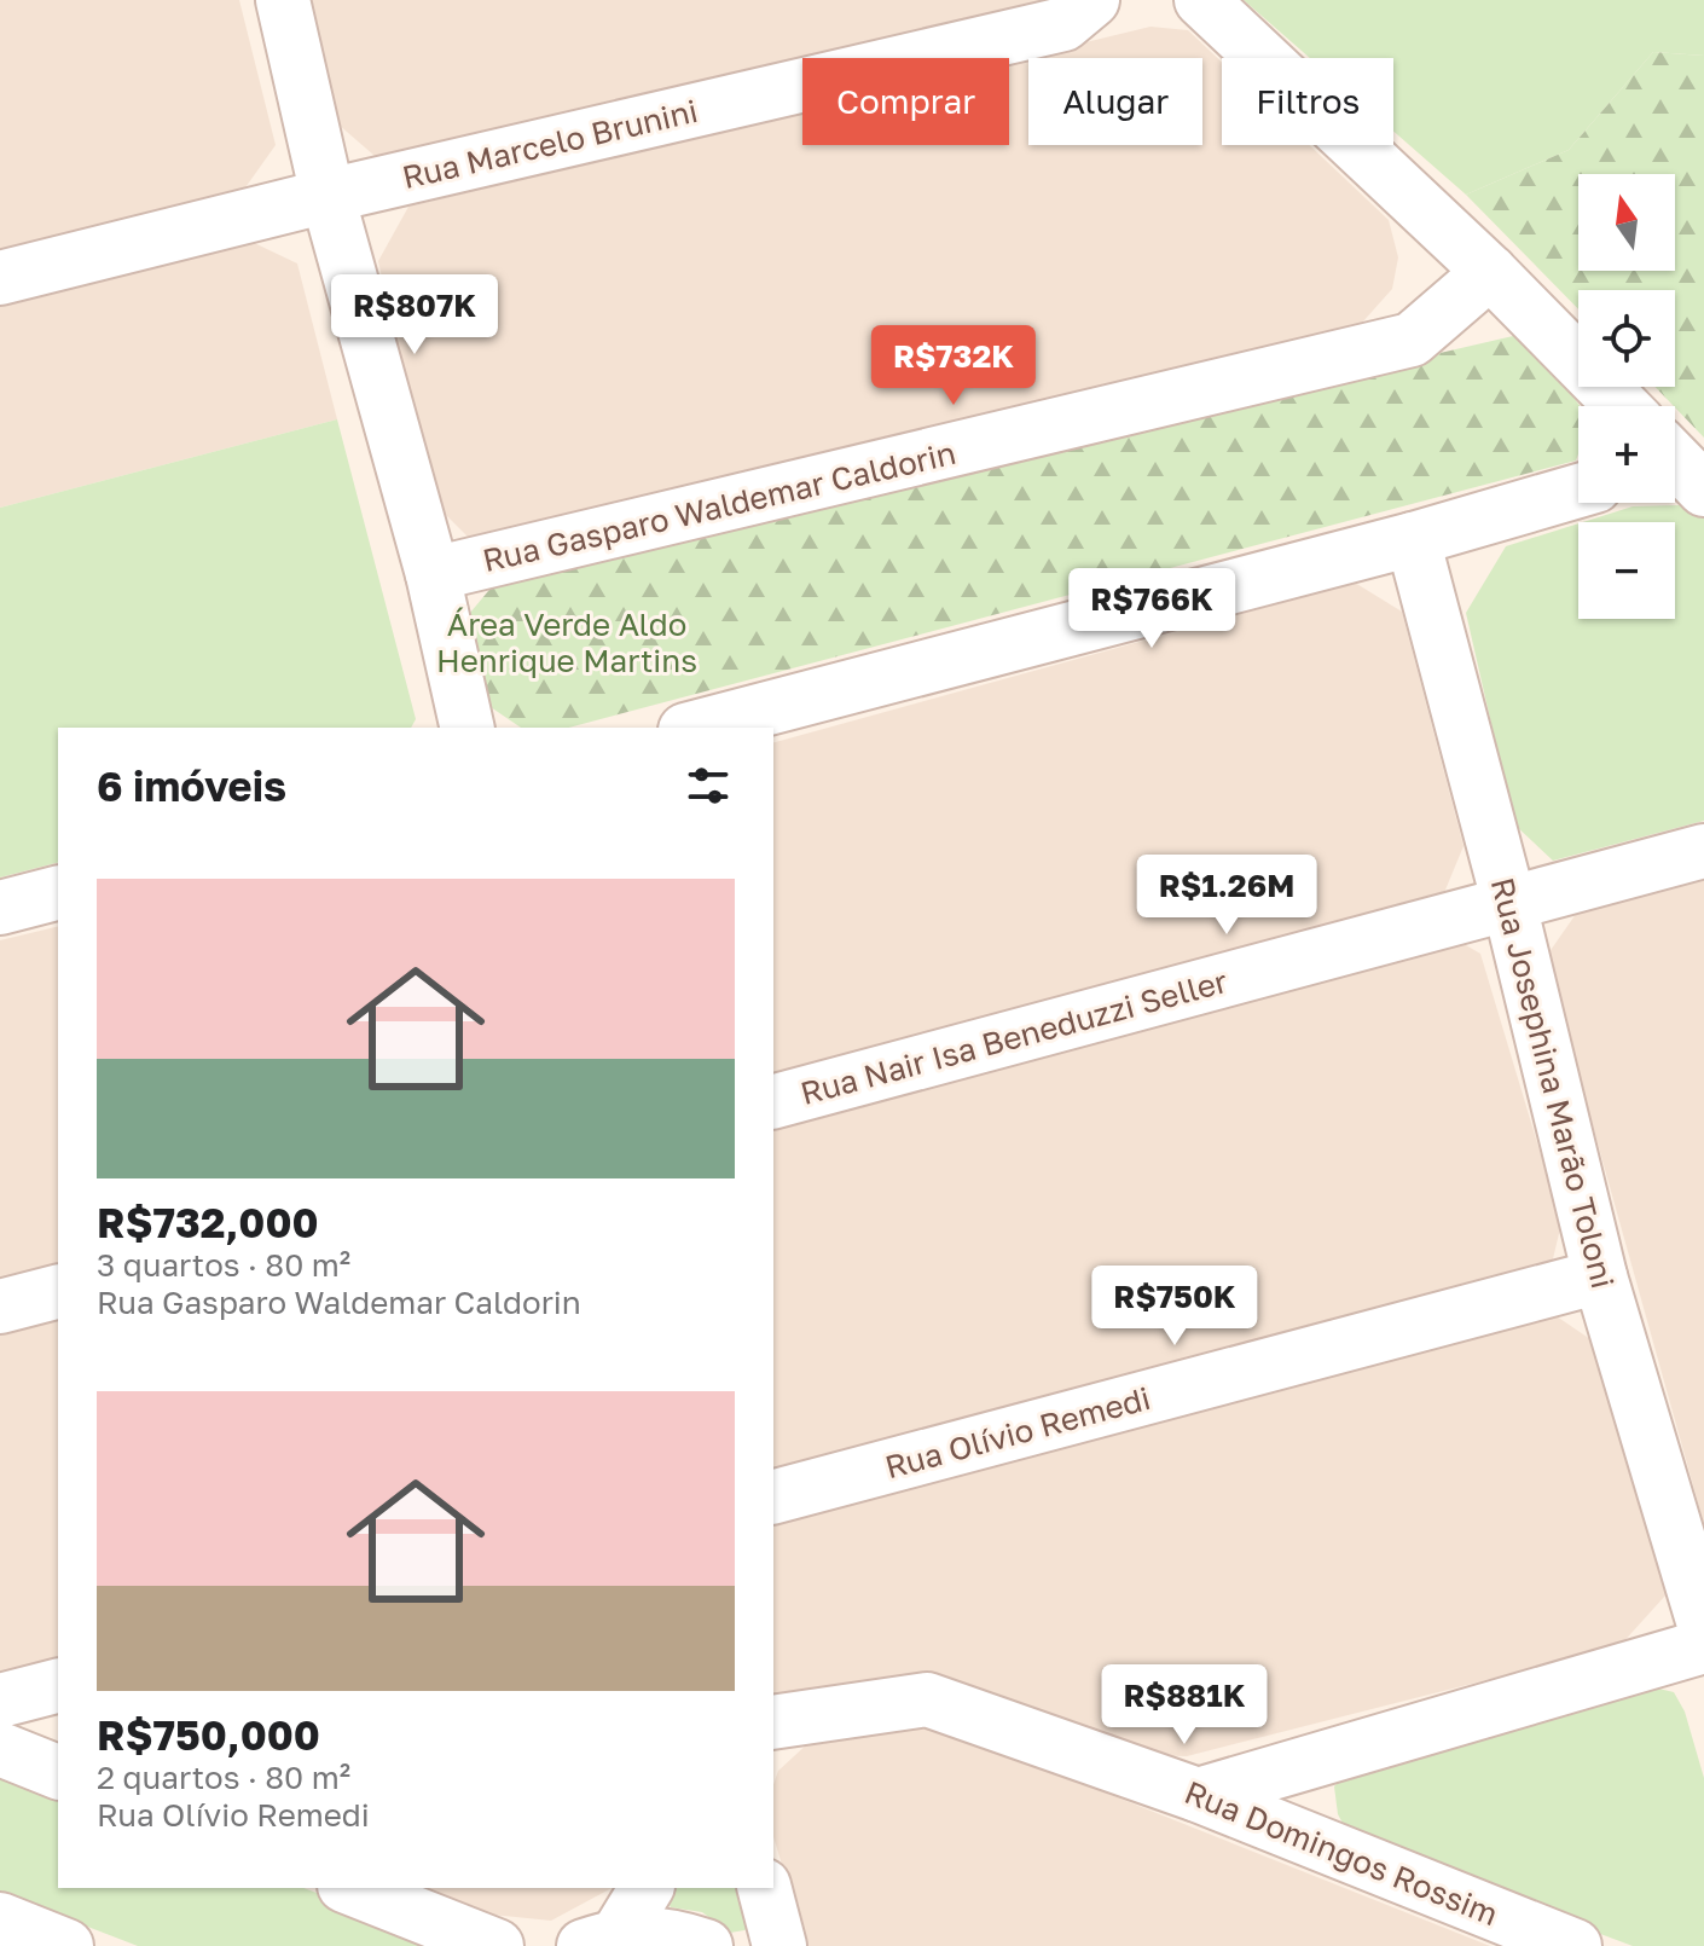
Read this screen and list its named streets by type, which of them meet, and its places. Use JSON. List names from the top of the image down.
{
  "streets": {
    "street": [
      "Rua Marcelo Brunini",
      "Rua Gasparo Waldemar Caldorin",
      "Rua Nair Isa Beneduzzi Seller",
      "Rua Josephina Marão Toloni",
      "Rua Olívio Remedi",
      "Rua Domingos Rossim"
    ]
  },
  "crossings": [
    ["Rua Nair Isa Beneduzzi Seller", "Rua Josephina Marão Toloni"],
    ["Rua Josephina Marão Toloni", "Rua Olívio Remedi"]
  ],
  "parks": ["Área Verde Aldo Henrique Martins"],
  "north": "top",
  "page": {
    "chip": ["Comprar", "Alugar", "Filtros"],
    "map_buttons": ["+", "−"],
    "price": [
      "R$807K",
      "R$732K",
      "R$766K",
      "R$1.26M",
      "R$750K",
      "R$881K"
    ],
    "heading": "6 imóveis",
    "list": [
      {
        "name": "R$732,000",
        "note": "3 quartos · 80 m² · Rua Gasparo Waldemar Caldorin"
      },
      {
        "name": "R$750,000",
        "note": "2 quartos · 80 m² · Rua Olívio Remedi"
      }
    ]
  }
}
